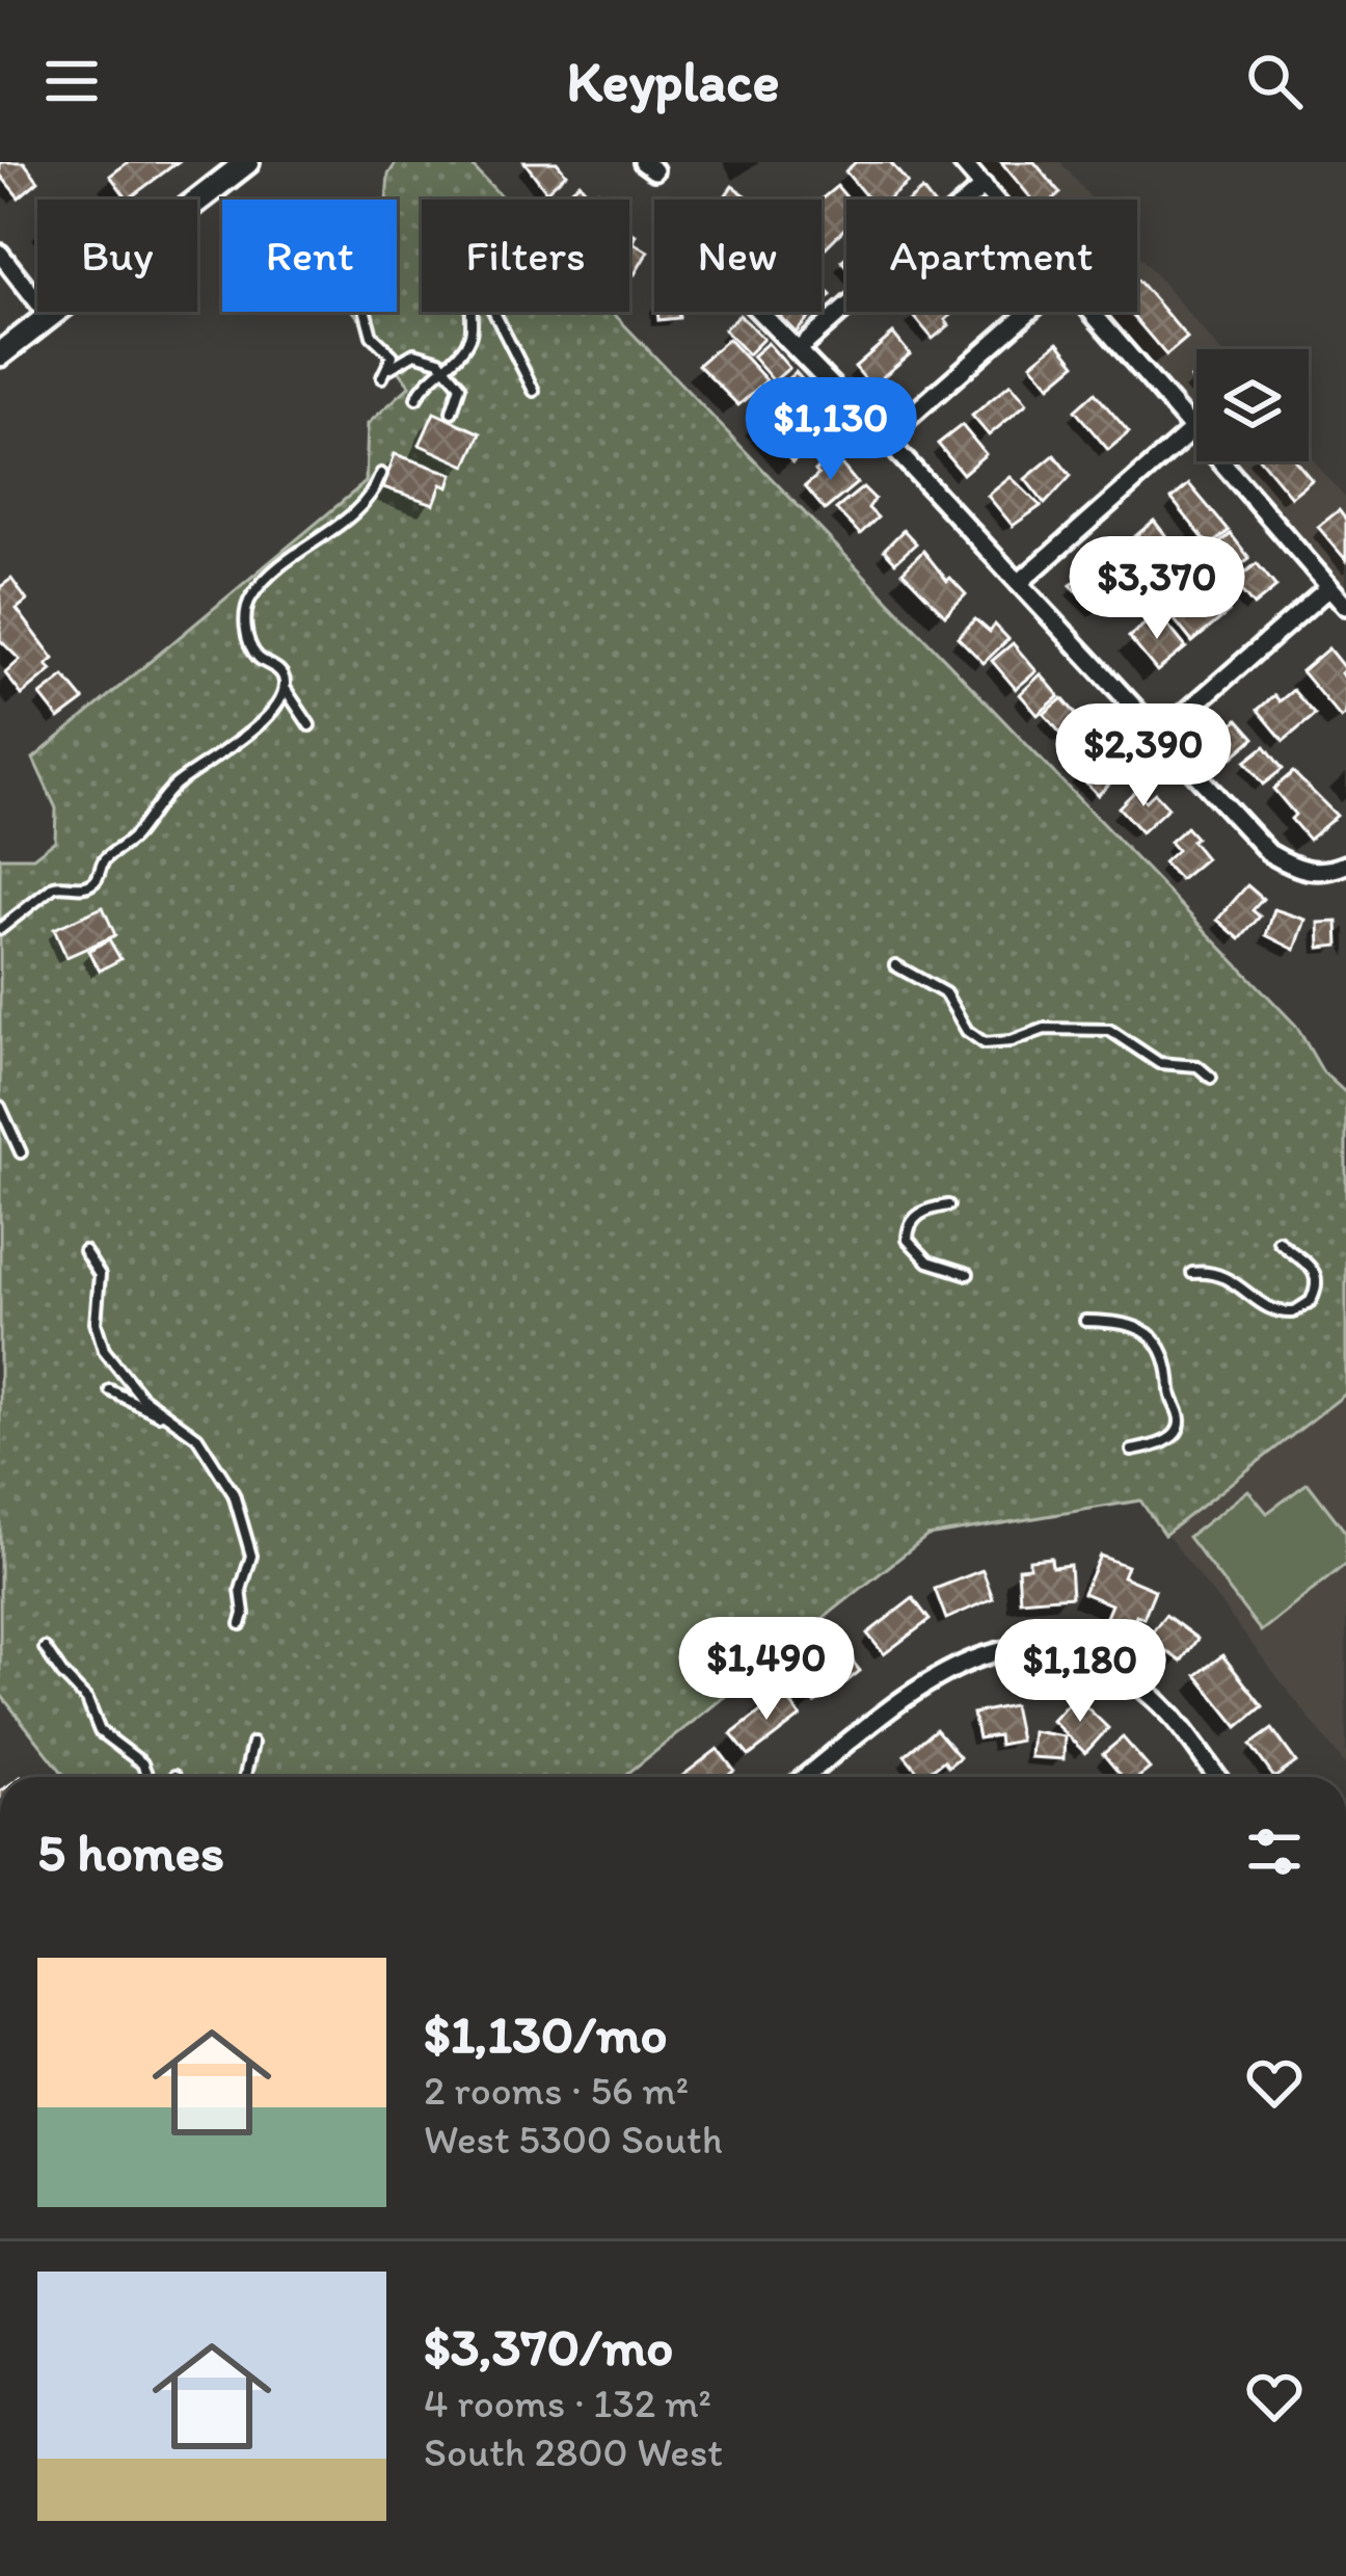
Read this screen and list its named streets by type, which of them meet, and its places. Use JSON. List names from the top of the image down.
{
  "page": {
    "header": "Keyplace",
    "chip": [
      "Buy",
      "Rent",
      "Filters",
      "New",
      "Apartment"
    ],
    "price": [
      "$1,130",
      "$3,370",
      "$2,390",
      "$1,490",
      "$1,180"
    ],
    "heading": "5 homes",
    "list": [
      {
        "name": "$1,130/mo",
        "note": "2 rooms · 56 m² · West 5300 South"
      },
      {
        "name": "$3,370/mo",
        "note": "4 rooms · 132 m² · South 2800 West"
      }
    ]
  }
}
